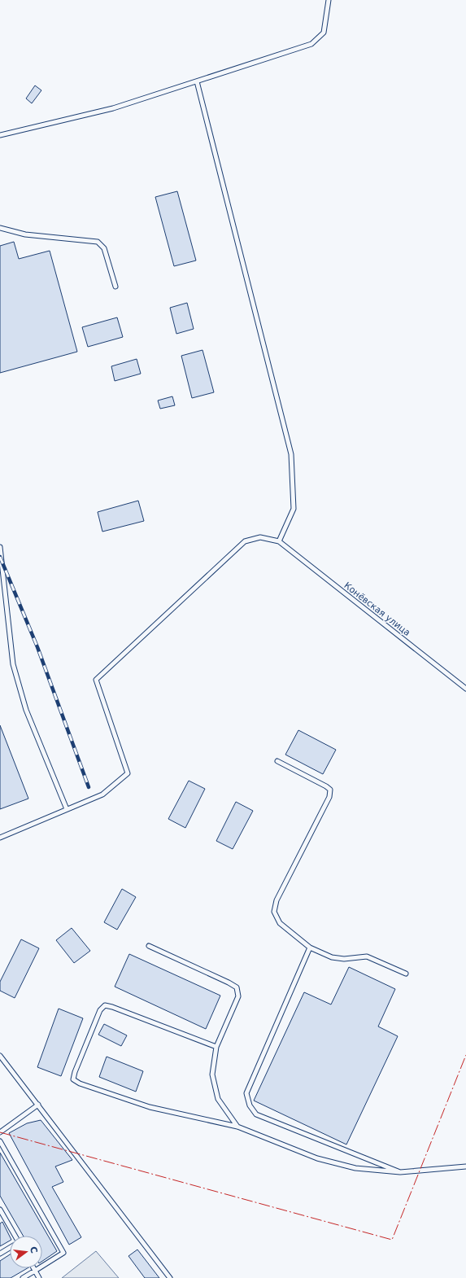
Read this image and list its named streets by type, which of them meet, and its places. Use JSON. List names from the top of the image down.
{
  "streets": {
    "lane": ["Конёвская улица"]
  },
  "north": "right"
}
